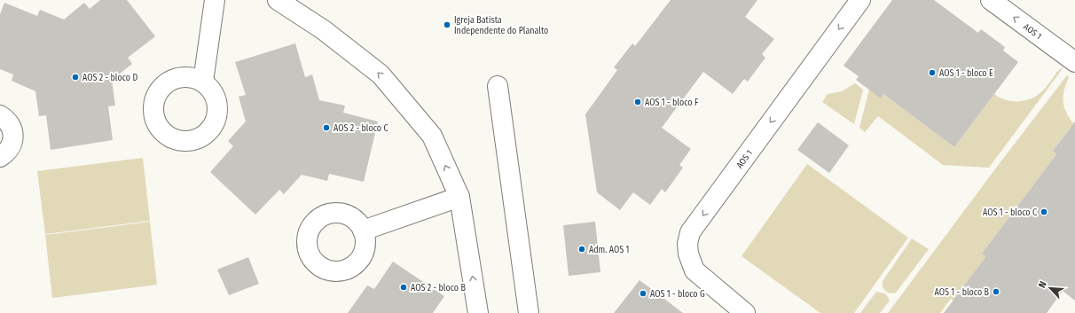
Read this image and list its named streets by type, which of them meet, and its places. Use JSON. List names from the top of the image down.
{
  "streets": {
    "street": ["AOS 1"]
  },
  "places": [
    "Igreja Batista Independente do Planalto",
    "AOS 1 - bloco E",
    "AOS 2 - bloco D",
    "AOS 1 - bloco F",
    "AOS 2 - bloco C",
    "AOS 1 - bloco C",
    "Adm. AOS 1",
    "AOS 2 - bloco B",
    "AOS 1 - bloco B",
    "AOS 1 - bloco G"
  ],
  "north": "top left"
}
